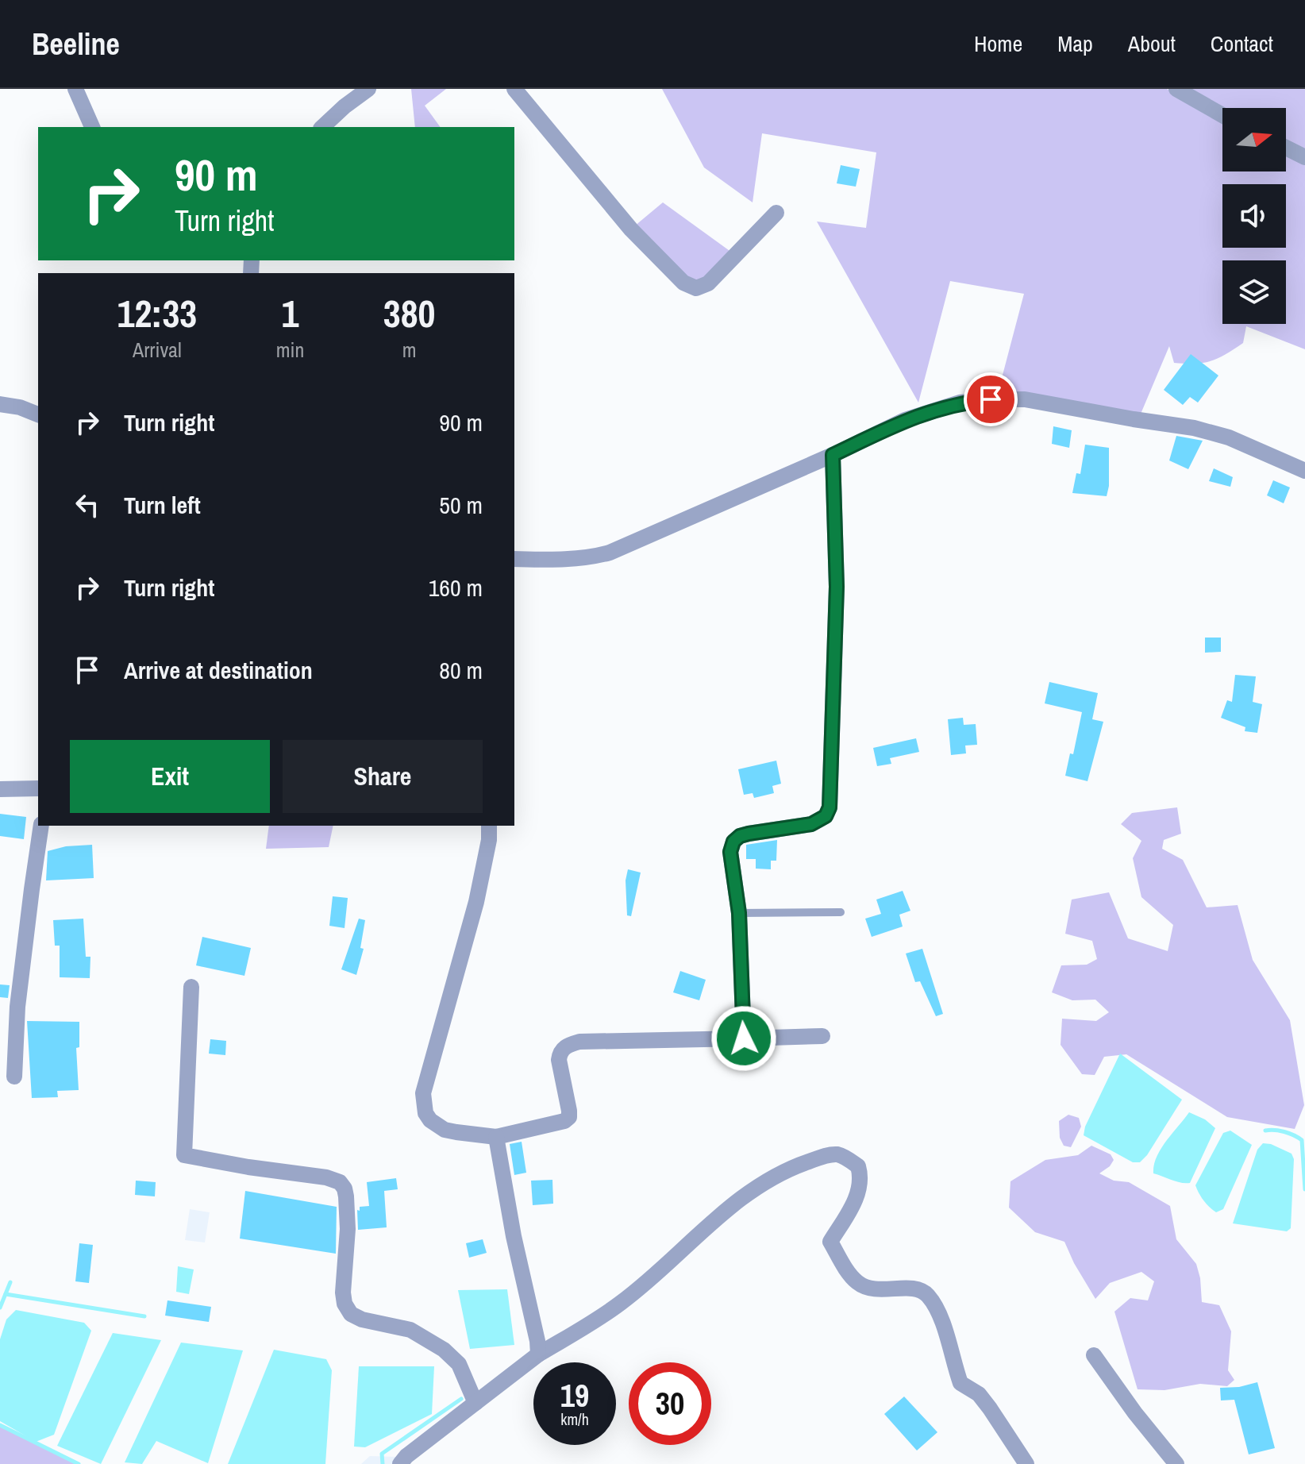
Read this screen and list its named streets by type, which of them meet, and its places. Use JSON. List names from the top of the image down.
{
  "north": "right",
  "page": {
    "header": "Beeline",
    "nav": [
      "Home",
      "Map",
      "About",
      "Contact"
    ],
    "turn": ["90 m", "Turn right"],
    "eta": [
      "12:33",
      "Arrival",
      "1",
      "min",
      "380",
      "m"
    ],
    "list": [
      {
        "name": "Turn right",
        "value": "90 m"
      },
      {
        "name": "Turn left",
        "value": "50 m"
      },
      {
        "name": "Turn right",
        "value": "160 m"
      },
      {
        "name": "Arrive at destination",
        "value": "80 m"
      }
    ],
    "buttons": ["Exit", "Share"],
    "speed": "19 km/h",
    "limit": "30"
  }
}
